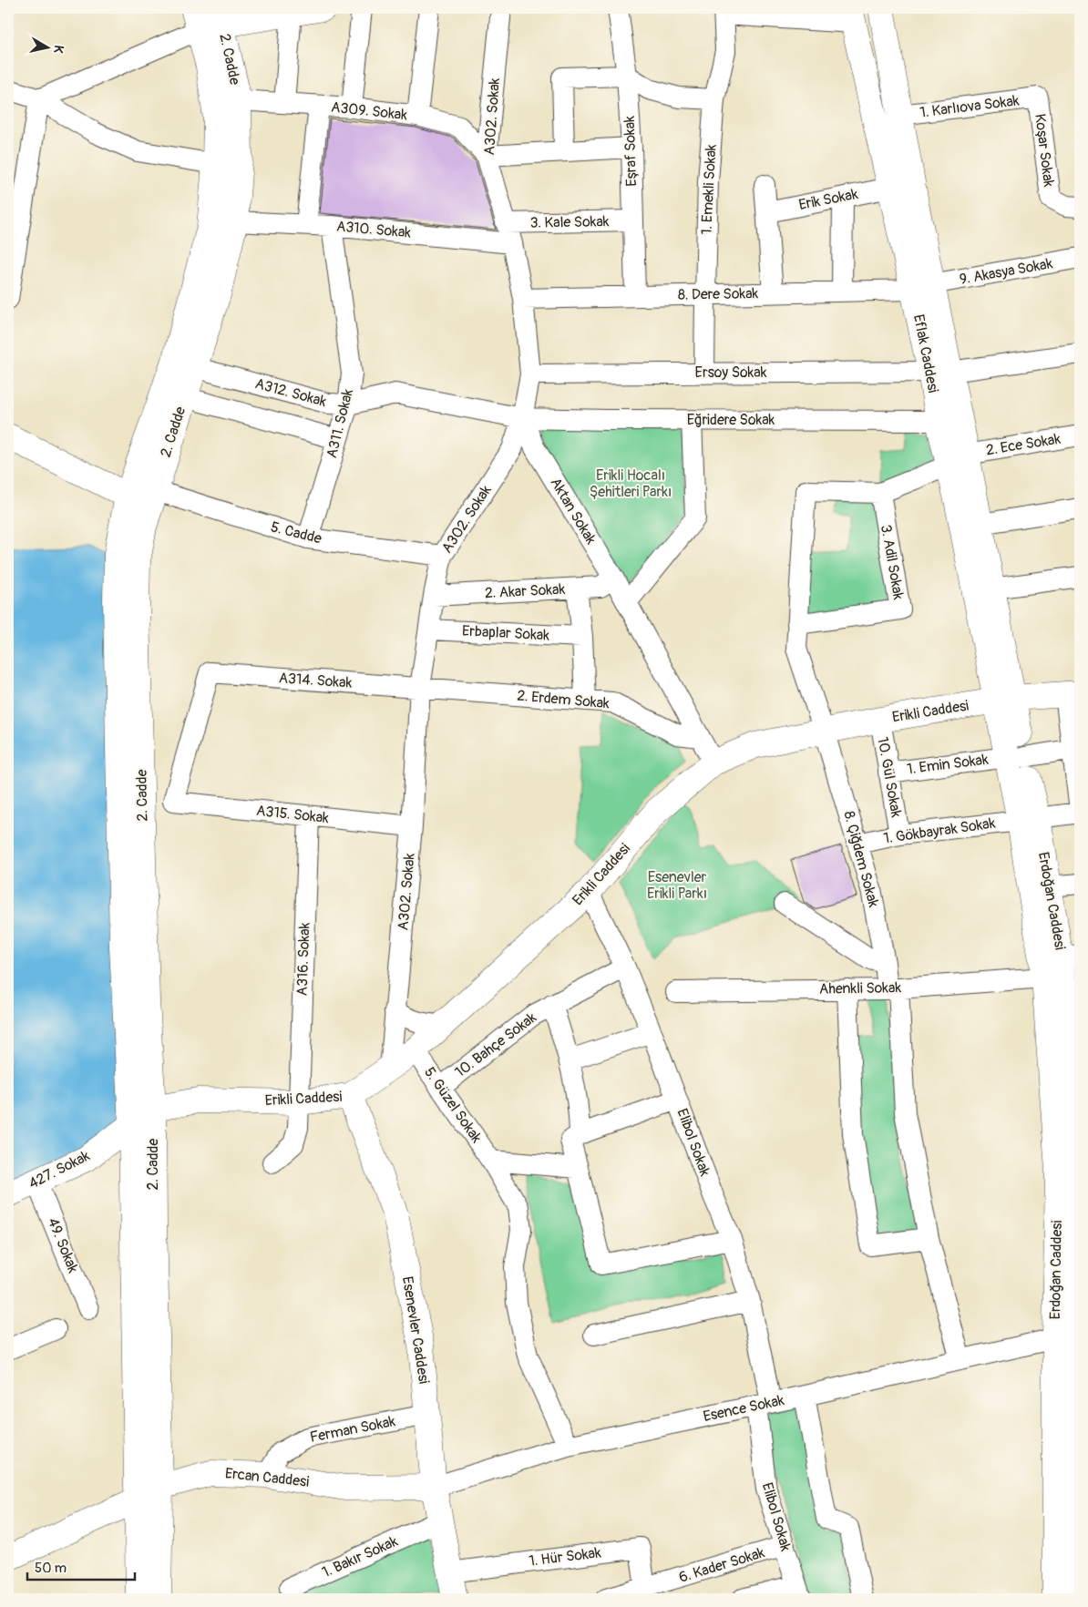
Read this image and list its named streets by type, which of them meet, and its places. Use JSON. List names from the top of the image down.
{
  "streets": {
    "main road": [
      "2. Cadde",
      "Eflak Caddesi",
      "Erikli Caddesi",
      "Erdoğan Caddesi",
      "427. Sokak",
      "Esenevler Caddesi",
      "Ercan Caddesi"
    ],
    "street": [
      "1. Karlıova Sokak",
      "A309. Sokak",
      "A302. Sokak",
      "Koşar Sokak",
      "Eşraf Sokak",
      "1. Emekli Sokak",
      "Erik Sokak",
      "3. Kale Sokak",
      "A310. Sokak",
      "9. Akasya Sokak",
      "8. Dere Sokak",
      "Ersoy Sokak",
      "A312. Sokak",
      "Eğridere Sokak",
      "A311. Sokak",
      "2. Ece Sokak",
      "Aktan Sokak",
      "5. Cadde",
      "3. Adil Sokak",
      "2. Akar Sokak",
      "Erbaplar Sokak",
      "A314. Sokak",
      "2. Erdem Sokak",
      "1. Emin Sokak",
      "10. Gül Sokak",
      "A315. Sokak",
      "1. Gökbayrak Sokak",
      "8. Çiğdem Sokak",
      "A316. Sokak",
      "Ahenkli Sokak",
      "10. Bahçe Sokak",
      "5. Güzel Sokak",
      "Elibol Sokak",
      "49. Sokak",
      "Esence Sokak",
      "Ferman Sokak",
      "1. Bakır Sokak",
      "1. Hür Sokak",
      "6. Kader Sokak"
    ]
  },
  "crossings": [
    ["2. Cadde", "A309. Sokak"],
    ["2. Cadde", "A310. Sokak"],
    ["2. Cadde", "A312. Sokak"],
    ["2. Cadde", "5. Cadde"],
    ["2. Cadde", "Erikli Caddesi"],
    ["2. Cadde", "427. Sokak"],
    ["2. Cadde", "Ercan Caddesi"],
    ["1. Karlıova Sokak", "Koşar Sokak"],
    ["1. Karlıova Sokak", "Eflak Caddesi"],
    ["A309. Sokak", "A302. Sokak"],
    ["A302. Sokak", "3. Kale Sokak"],
    ["A302. Sokak", "A310. Sokak"],
    ["A302. Sokak", "8. Dere Sokak"],
    ["A302. Sokak", "Ersoy Sokak"],
    ["A302. Sokak", "A312. Sokak"],
    ["A302. Sokak", "Eğridere Sokak"],
    ["A302. Sokak", "Aktan Sokak"],
    ["A302. Sokak", "5. Cadde"],
    ["A302. Sokak", "2. Akar Sokak"],
    ["A302. Sokak", "Erbaplar Sokak"],
    ["A302. Sokak", "A314. Sokak"],
    ["A302. Sokak", "2. Erdem Sokak"],
    ["A302. Sokak", "Erikli Caddesi"],
    ["A302. Sokak", "A315. Sokak"],
    ["Eşraf Sokak", "3. Kale Sokak"],
    ["Eşraf Sokak", "8. Dere Sokak"],
    ["1. Emekli Sokak", "8. Dere Sokak"],
    ["1. Emekli Sokak", "Ersoy Sokak"],
    ["Erik Sokak", "Eflak Caddesi"],
    ["A310. Sokak", "A311. Sokak"],
    ["9. Akasya Sokak", "8. Dere Sokak"],
    ["9. Akasya Sokak", "Eflak Caddesi"],
    ["8. Dere Sokak", "Eflak Caddesi"],
    ["Eflak Caddesi", "Ersoy Sokak"],
    ["Eflak Caddesi", "Eğridere Sokak"],
    ["Eflak Caddesi", "2. Ece Sokak"],
    ["Eflak Caddesi", "Erikli Caddesi"],
    ["Eflak Caddesi", "Erdoğan Caddesi"],
    ["A312. Sokak", "Eğridere Sokak"],
    ["A312. Sokak", "A311. Sokak"],
    ["A312. Sokak", "Aktan Sokak"],
    ["Eğridere Sokak", "Aktan Sokak"],
    ["A311. Sokak", "5. Cadde"],
    ["Aktan Sokak", "2. Akar Sokak"],
    ["Aktan Sokak", "2. Erdem Sokak"],
    ["Aktan Sokak", "Erikli Caddesi"],
    ["A314. Sokak", "2. Erdem Sokak"],
    ["A314. Sokak", "A315. Sokak"],
    ["Erikli Caddesi", "10. Gül Sokak"],
    ["Erikli Caddesi", "8. Çiğdem Sokak"],
    ["Erikli Caddesi", "Erdoğan Caddesi"],
    ["Erikli Caddesi", "A316. Sokak"],
    ["Erikli Caddesi", "5. Güzel Sokak"],
    ["Erikli Caddesi", "Elibol Sokak"],
    ["Erikli Caddesi", "427. Sokak"],
    ["Erikli Caddesi", "Esenevler Caddesi"],
    ["1. Emin Sokak", "10. Gül Sokak"],
    ["1. Emin Sokak", "Erdoğan Caddesi"],
    ["10. Gül Sokak", "1. Gökbayrak Sokak"],
    ["A315. Sokak", "A316. Sokak"],
    ["1. Gökbayrak Sokak", "8. Çiğdem Sokak"],
    ["1. Gökbayrak Sokak", "Erdoğan Caddesi"],
    ["8. Çiğdem Sokak", "Ahenkli Sokak"],
    ["8. Çiğdem Sokak", "Esence Sokak"],
    ["Erdoğan Caddesi", "Ahenkli Sokak"],
    ["Erdoğan Caddesi", "Esence Sokak"],
    ["10. Bahçe Sokak", "5. Güzel Sokak"],
    ["10. Bahçe Sokak", "Elibol Sokak"],
    ["5. Güzel Sokak", "Esence Sokak"],
    ["Elibol Sokak", "Esence Sokak"],
    ["Elibol Sokak", "6. Kader Sokak"],
    ["427. Sokak", "49. Sokak"],
    ["Esenevler Caddesi", "Esence Sokak"],
    ["Esenevler Caddesi", "Ferman Sokak"],
    ["Esenevler Caddesi", "Ercan Caddesi"],
    ["Esenevler Caddesi", "1. Bakır Sokak"],
    ["Esenevler Caddesi", "1. Hür Sokak"],
    ["Esence Sokak", "Ercan Caddesi"],
    ["Ferman Sokak", "Ercan Caddesi"],
    ["1. Hür Sokak", "6. Kader Sokak"]
  ],
  "parks": ["Erikli Hocalı Şehitleri Parkı", "Esenevler Erikli Parkı"],
  "scale_bar": "50 m",
  "north": "right"
}
